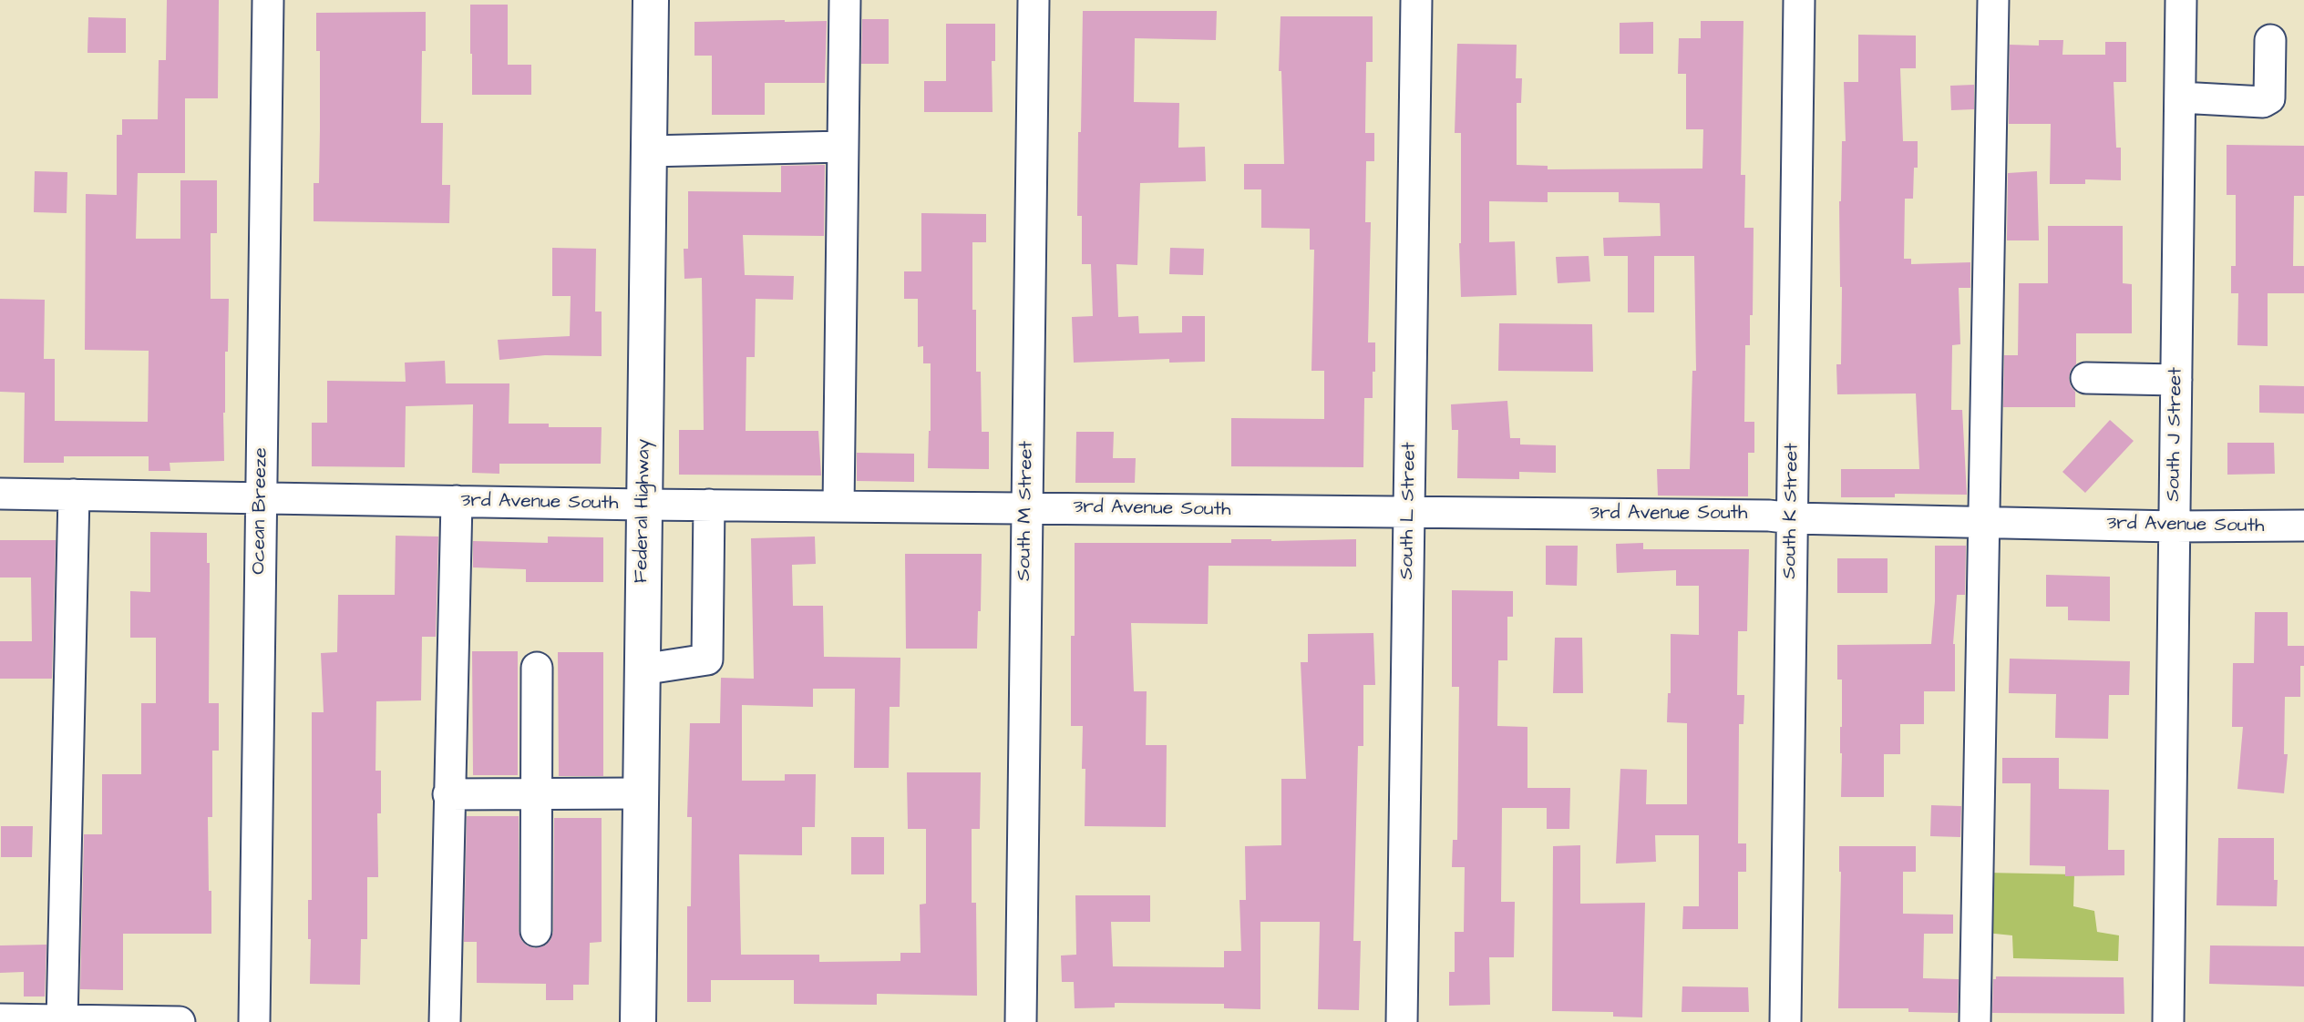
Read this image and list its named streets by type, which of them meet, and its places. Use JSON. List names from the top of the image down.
{
  "streets": {
    "main road": ["Federal Highway"],
    "street": [
      "South J Street",
      "3rd Avenue South",
      "Ocean Breeze",
      "South M Street",
      "South L Street",
      "South K Street"
    ]
  },
  "crossings": [
    ["South J Street", "3rd Avenue South"],
    ["3rd Avenue South", "Ocean Breeze"],
    ["3rd Avenue South", "Federal Highway"],
    ["3rd Avenue South", "South M Street"],
    ["3rd Avenue South", "South L Street"],
    ["3rd Avenue South", "South K Street"]
  ]
}
